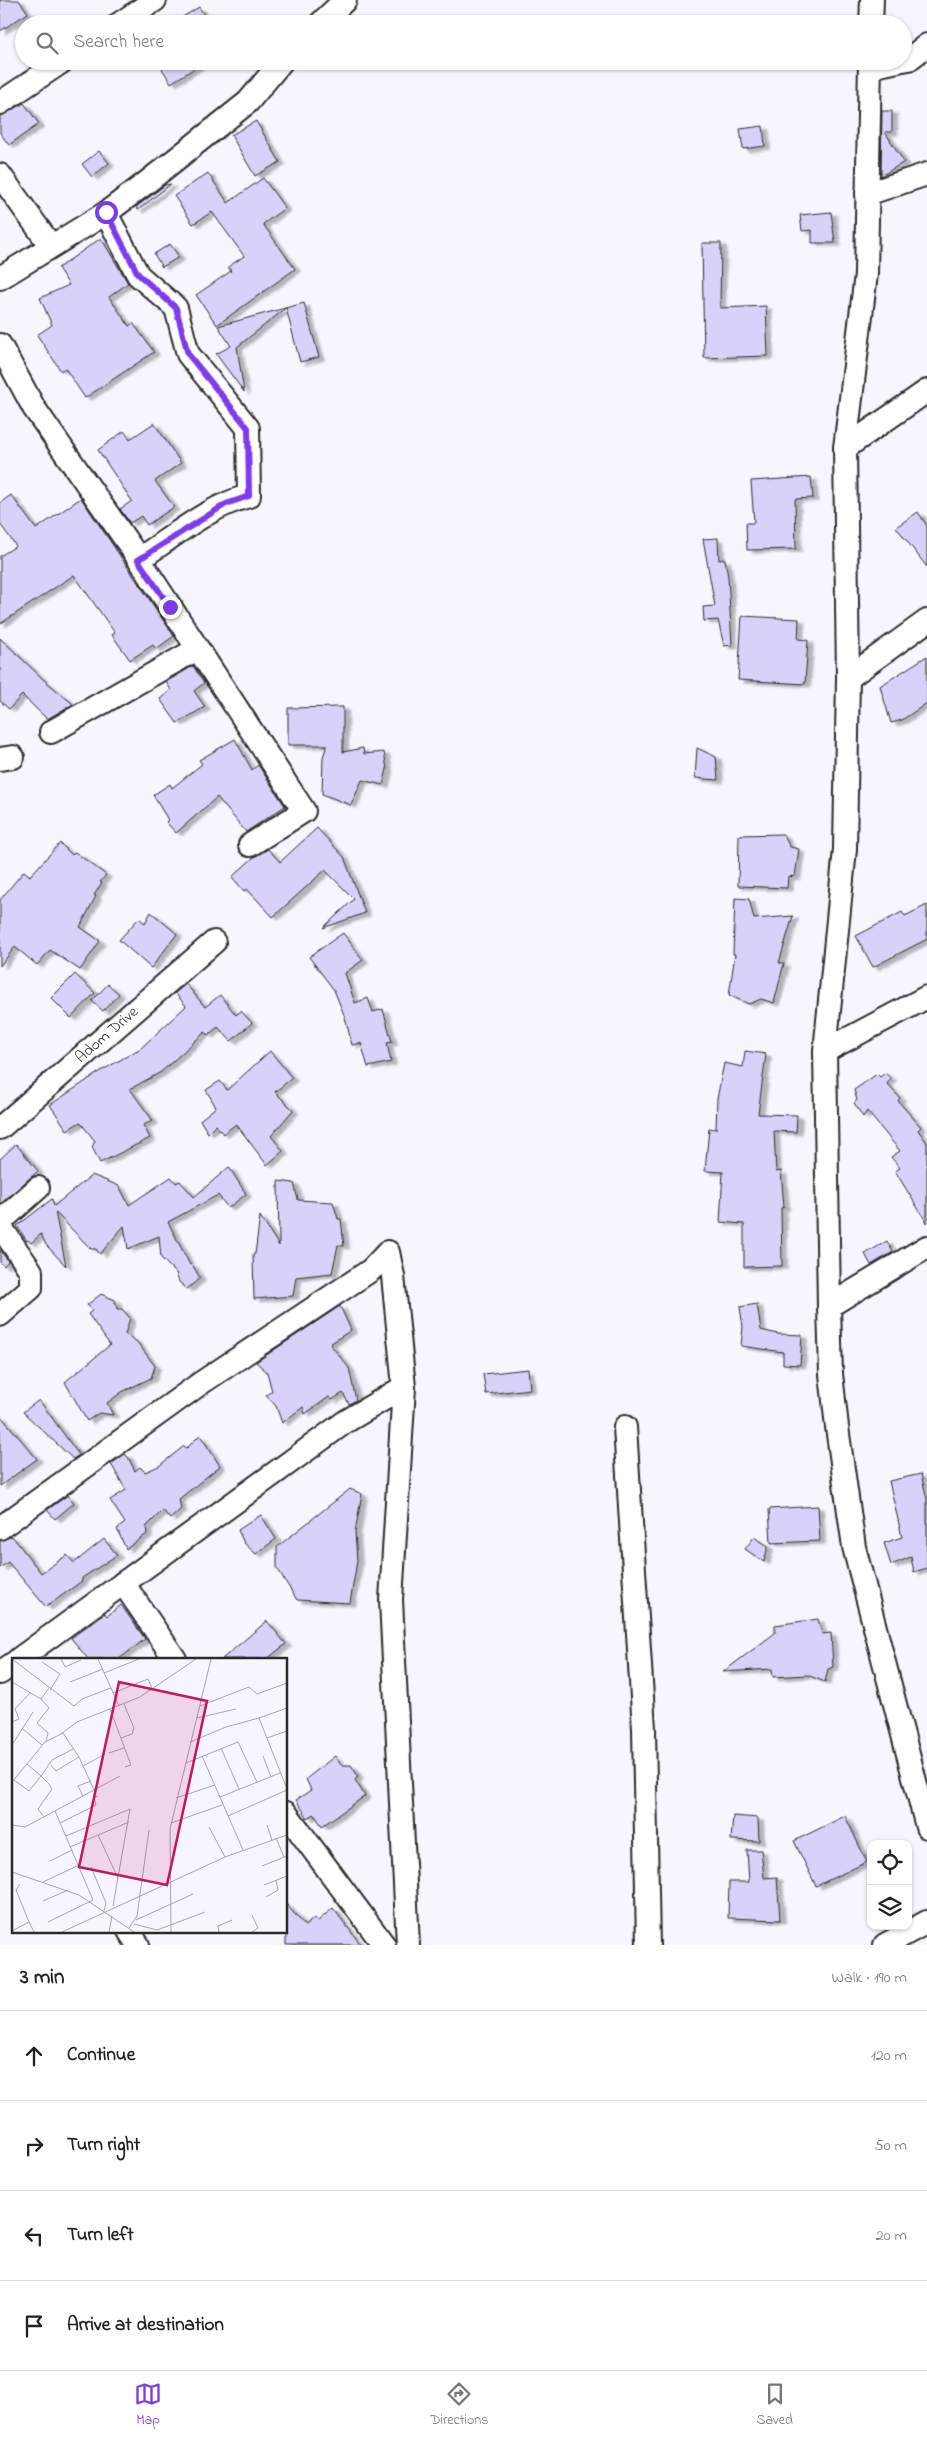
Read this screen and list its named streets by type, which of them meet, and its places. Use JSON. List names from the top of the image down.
{
  "streets": {
    "street": ["Adom Drive"]
  },
  "page": {
    "search": "Search here",
    "heading": ["3 min", "Walk · 190 m"],
    "list": [
      ["Continue", "120 m"],
      ["Turn right", "50 m"],
      ["Turn left", "20 m"],
      "Arrive at destination"
    ],
    "nav": ["Map", "Directions", "Saved"]
  }
}
